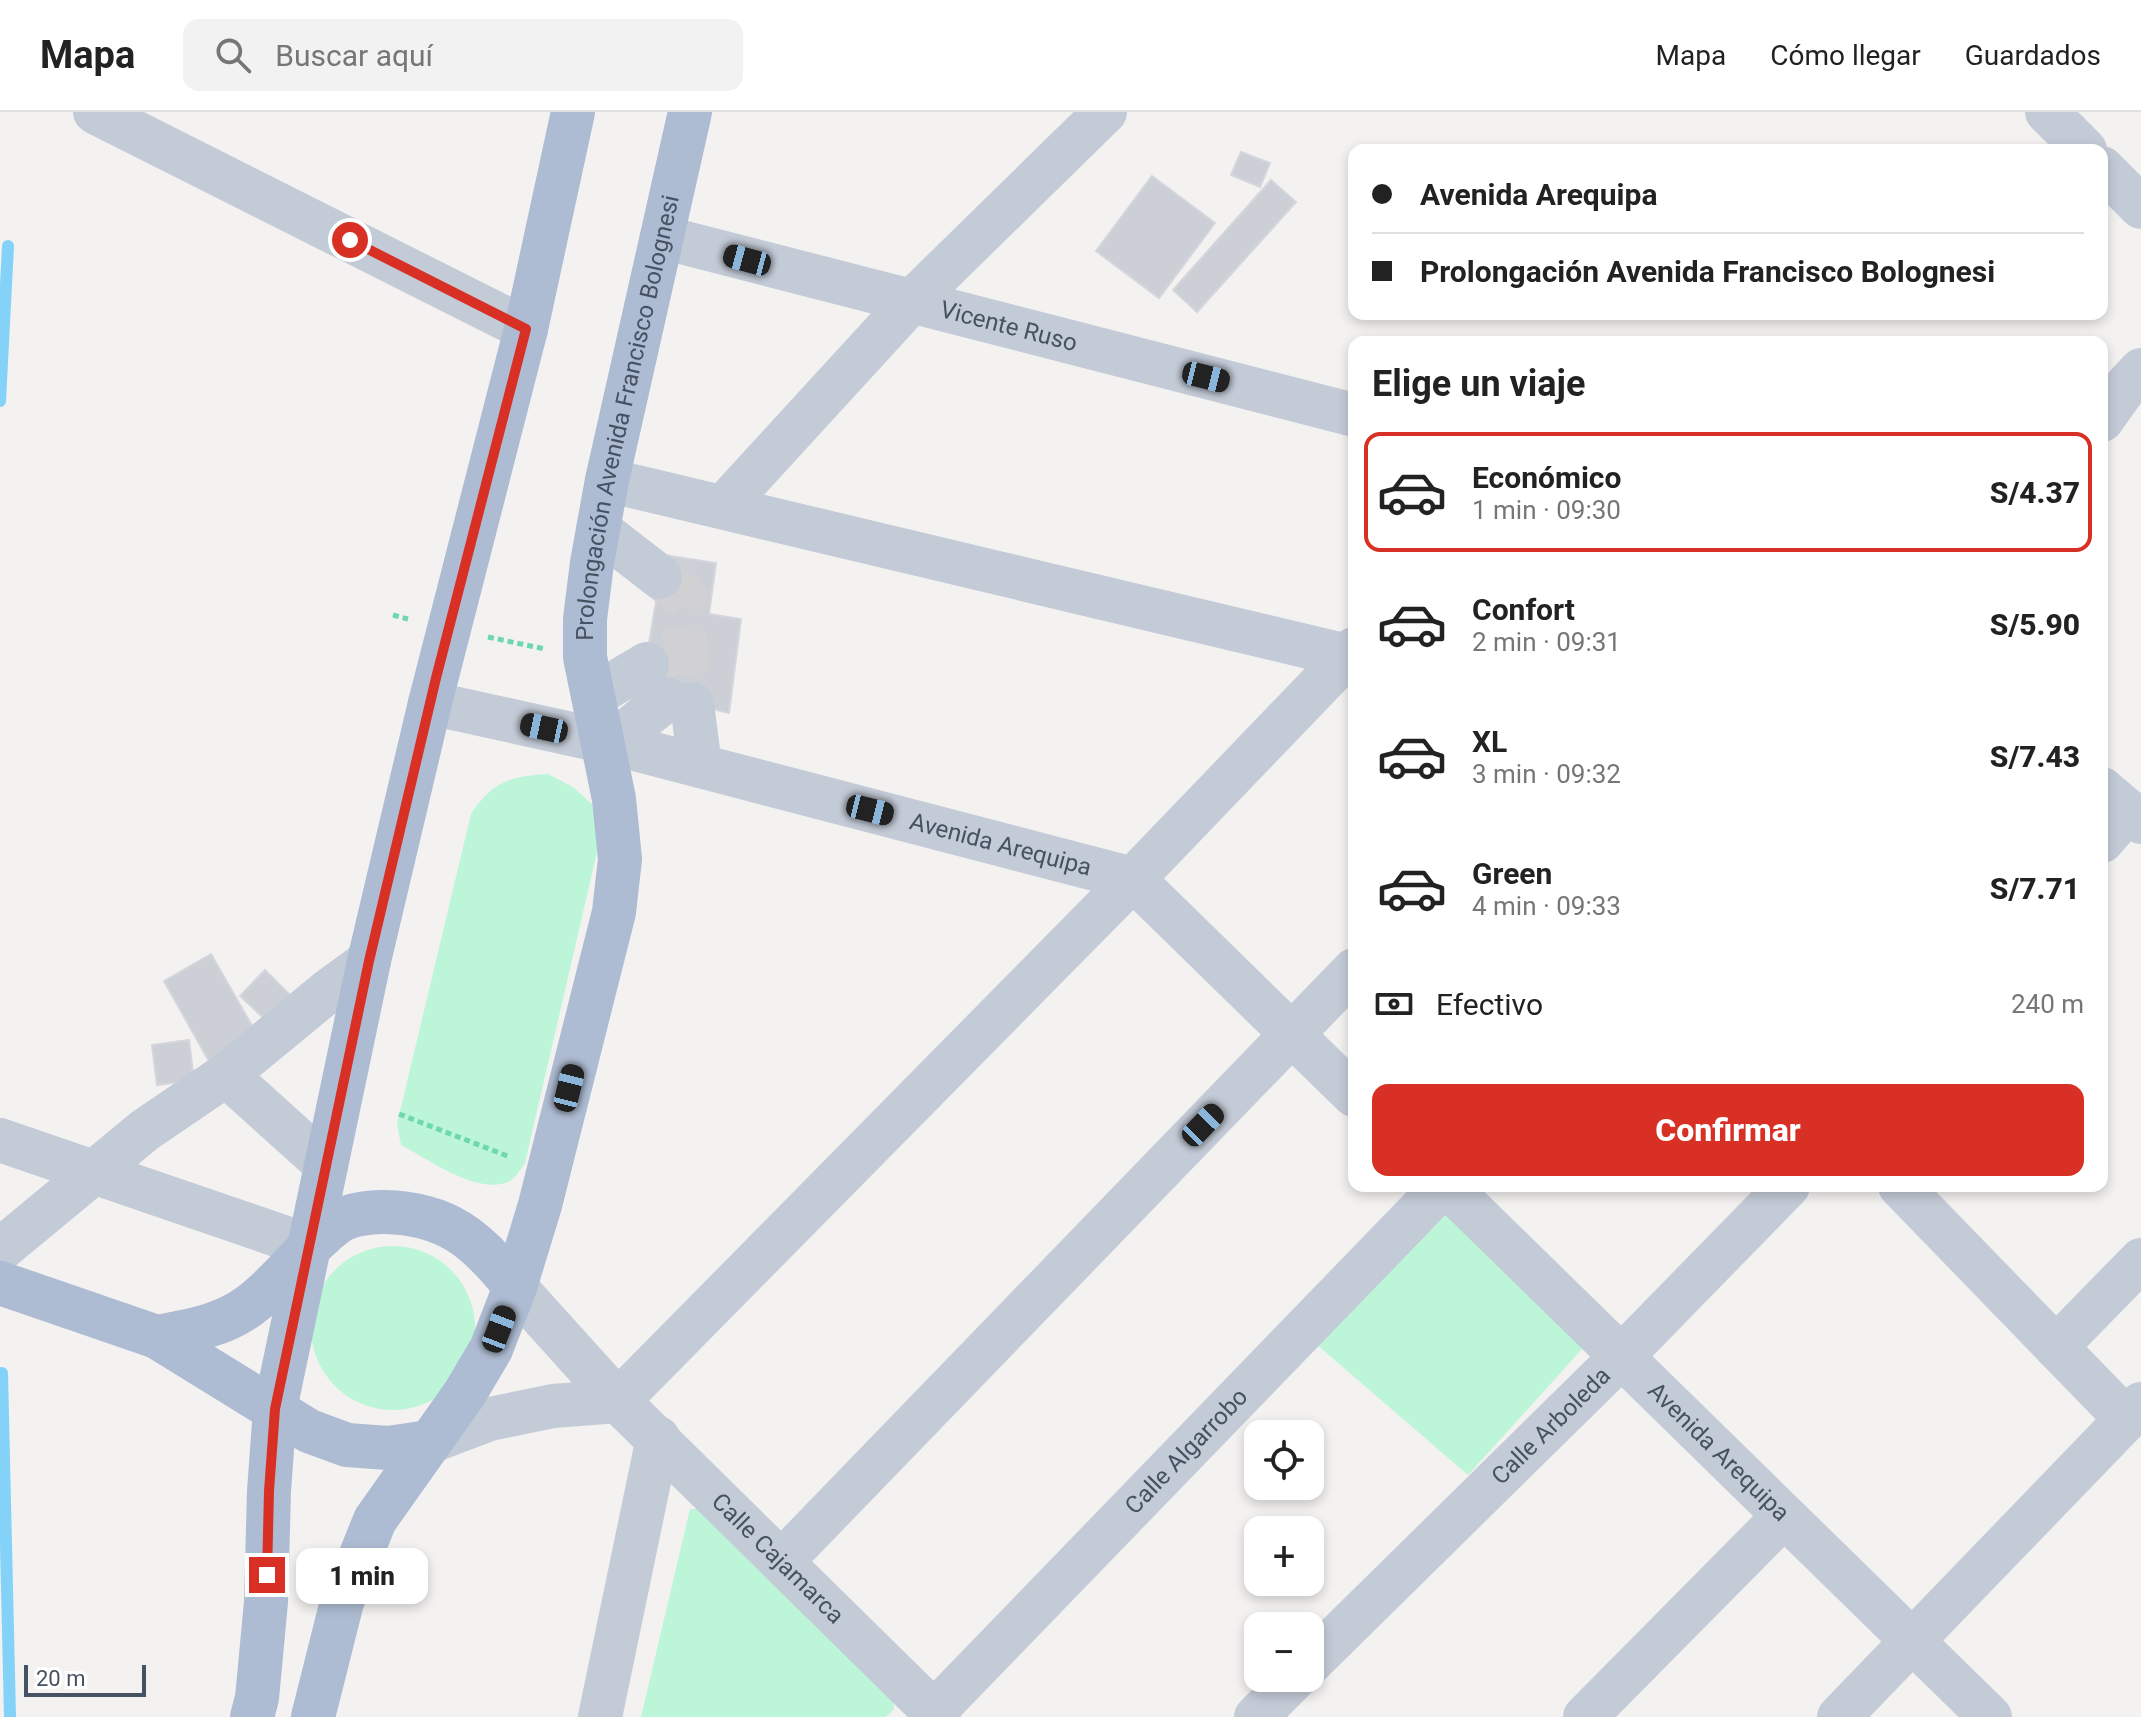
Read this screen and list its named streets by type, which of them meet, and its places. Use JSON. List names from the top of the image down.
{
  "streets": {
    "main road": ["Prolongación Avenida Francisco Bolognesi", "Calle Cajamarca"],
    "street": [
      "Vicente Ruso",
      "Avenida Arequipa",
      "Calle Arboleda",
      "Calle Algarrobo"
    ]
  },
  "crossings": [
    ["Vicente Ruso", "Prolongación Avenida Francisco Bolognesi"],
    ["Prolongación Avenida Francisco Bolognesi", "Avenida Arequipa"],
    ["Prolongación Avenida Francisco Bolognesi", "Calle Cajamarca"],
    ["Avenida Arequipa", "Calle Arboleda"],
    ["Calle Algarrobo", "Calle Cajamarca"]
  ],
  "scale_bar": "20 m",
  "page": {
    "header": "Mapa",
    "search": "Buscar aquí",
    "nav": ["Mapa", "Cómo llegar", "Guardados"],
    "banner": ["Avenida Arequipa", "Prolongación Avenida Francisco Bolognesi"],
    "heading": "Elige un viaje",
    "list": [
      {
        "name": "Económico",
        "note": "1 min · 09:30",
        "value": "S/4.37"
      },
      {
        "name": "Confort",
        "note": "2 min · 09:31",
        "value": "S/5.90"
      },
      {
        "name": "XL",
        "note": "3 min · 09:32",
        "value": "S/7.43"
      },
      {
        "name": "Green",
        "note": "4 min · 09:33",
        "value": "S/7.71"
      }
    ],
    "pay": ["Efectivo", "240 m"],
    "buttons": "Confirmar",
    "map_buttons": ["+", "−"],
    "bubble": "1 min",
    "scale": "20 m"
  }
}
